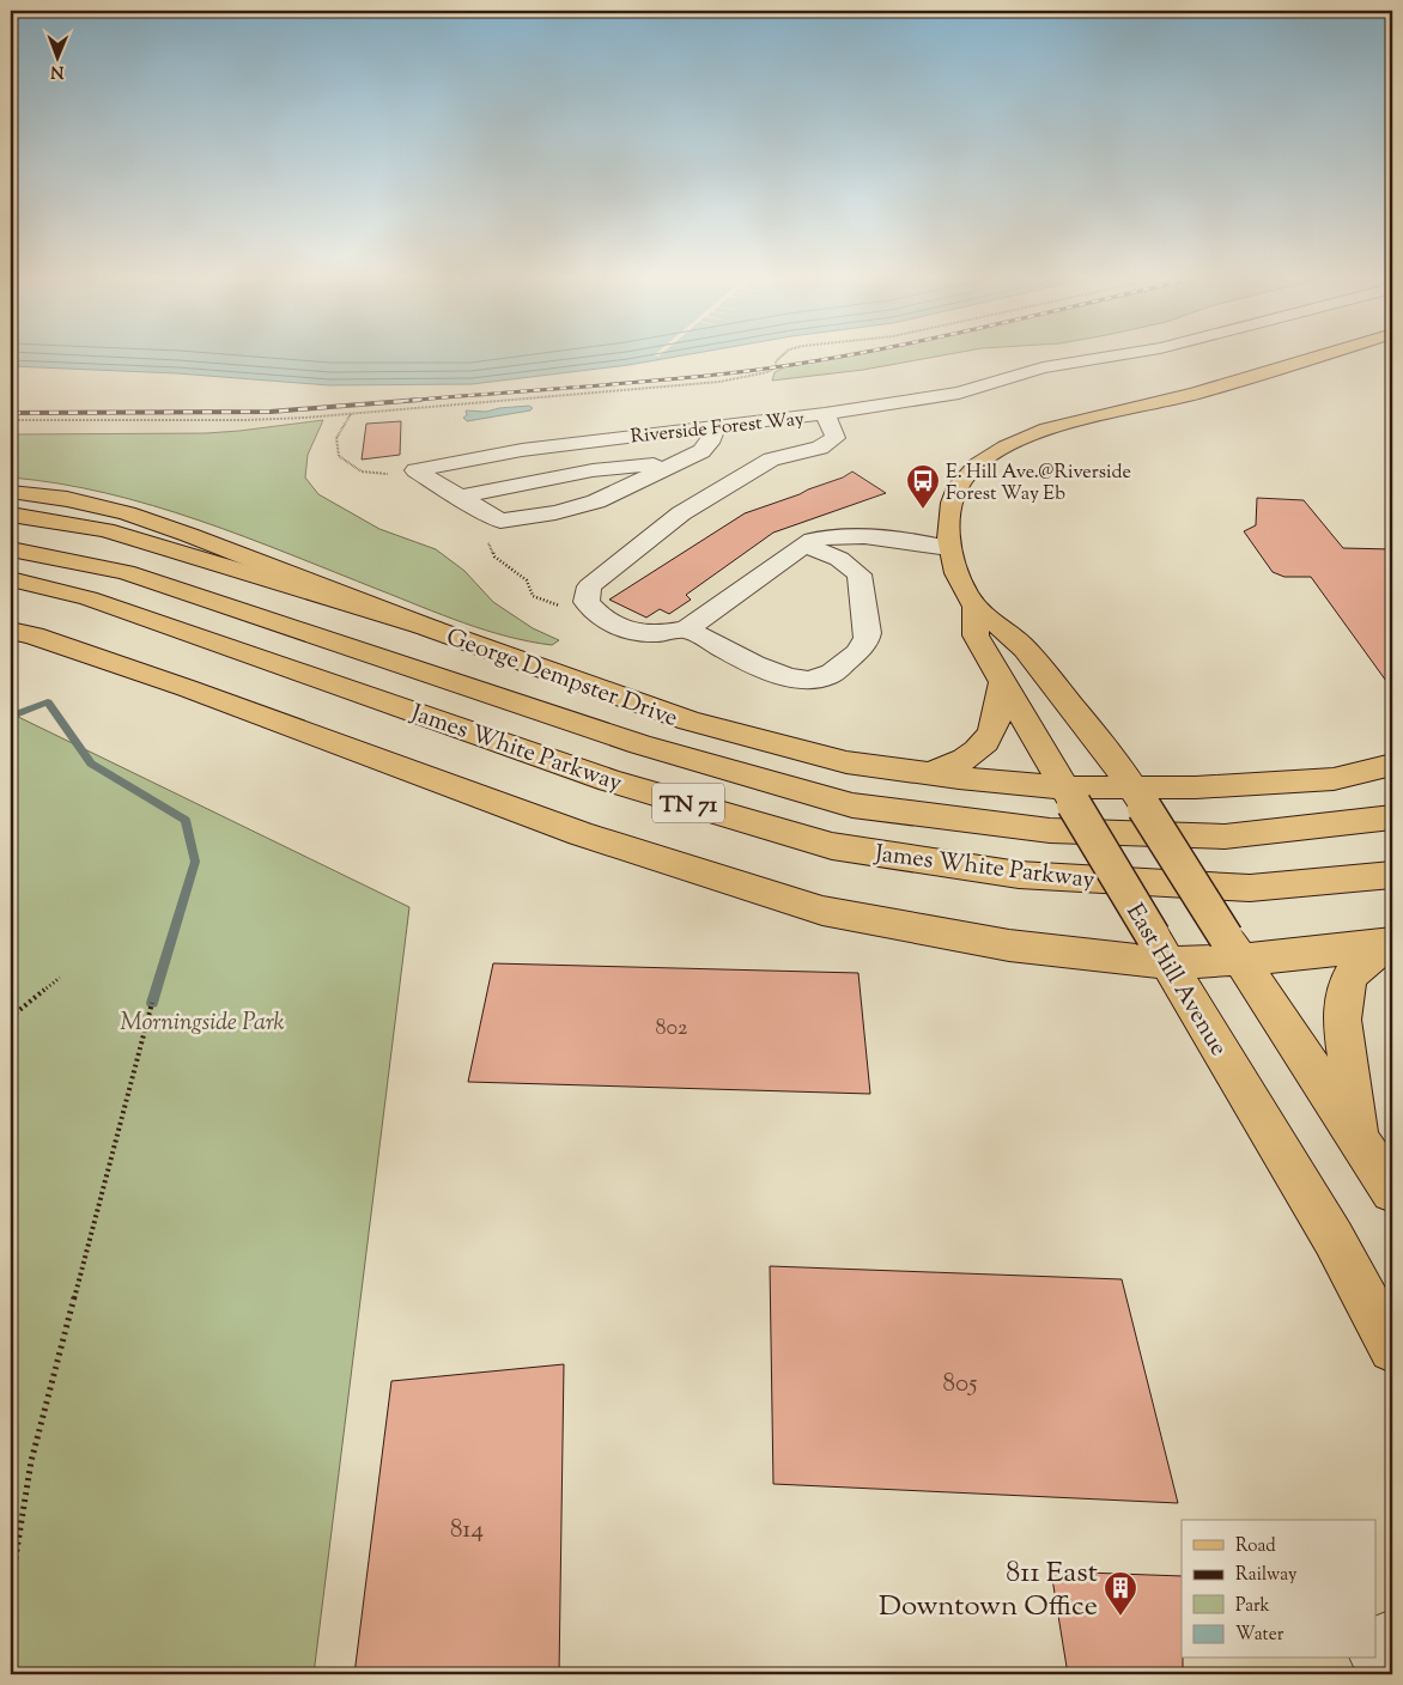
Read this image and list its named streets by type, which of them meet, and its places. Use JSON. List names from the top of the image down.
{
  "streets": {
    "main road": [
      "George Dempster Drive",
      "James White Parkway",
      "TN 71",
      "East Hill Avenue"
    ],
    "street": ["Riverside Forest Way"]
  },
  "crossings": [
    ["George Dempster Drive", "East Hill Avenue"]
  ],
  "parks": ["Morningside Park"],
  "places": {
    "bus stop": ["E. Hill Ave.@Riverside Forest Way Eb"],
    "building": ["811 East Downtown Office"]
  },
  "house_numbers": ["802", "805", "814"],
  "legend": [
    "Road",
    "Railway",
    "Park",
    "Water"
  ],
  "north": "bottom"
}
